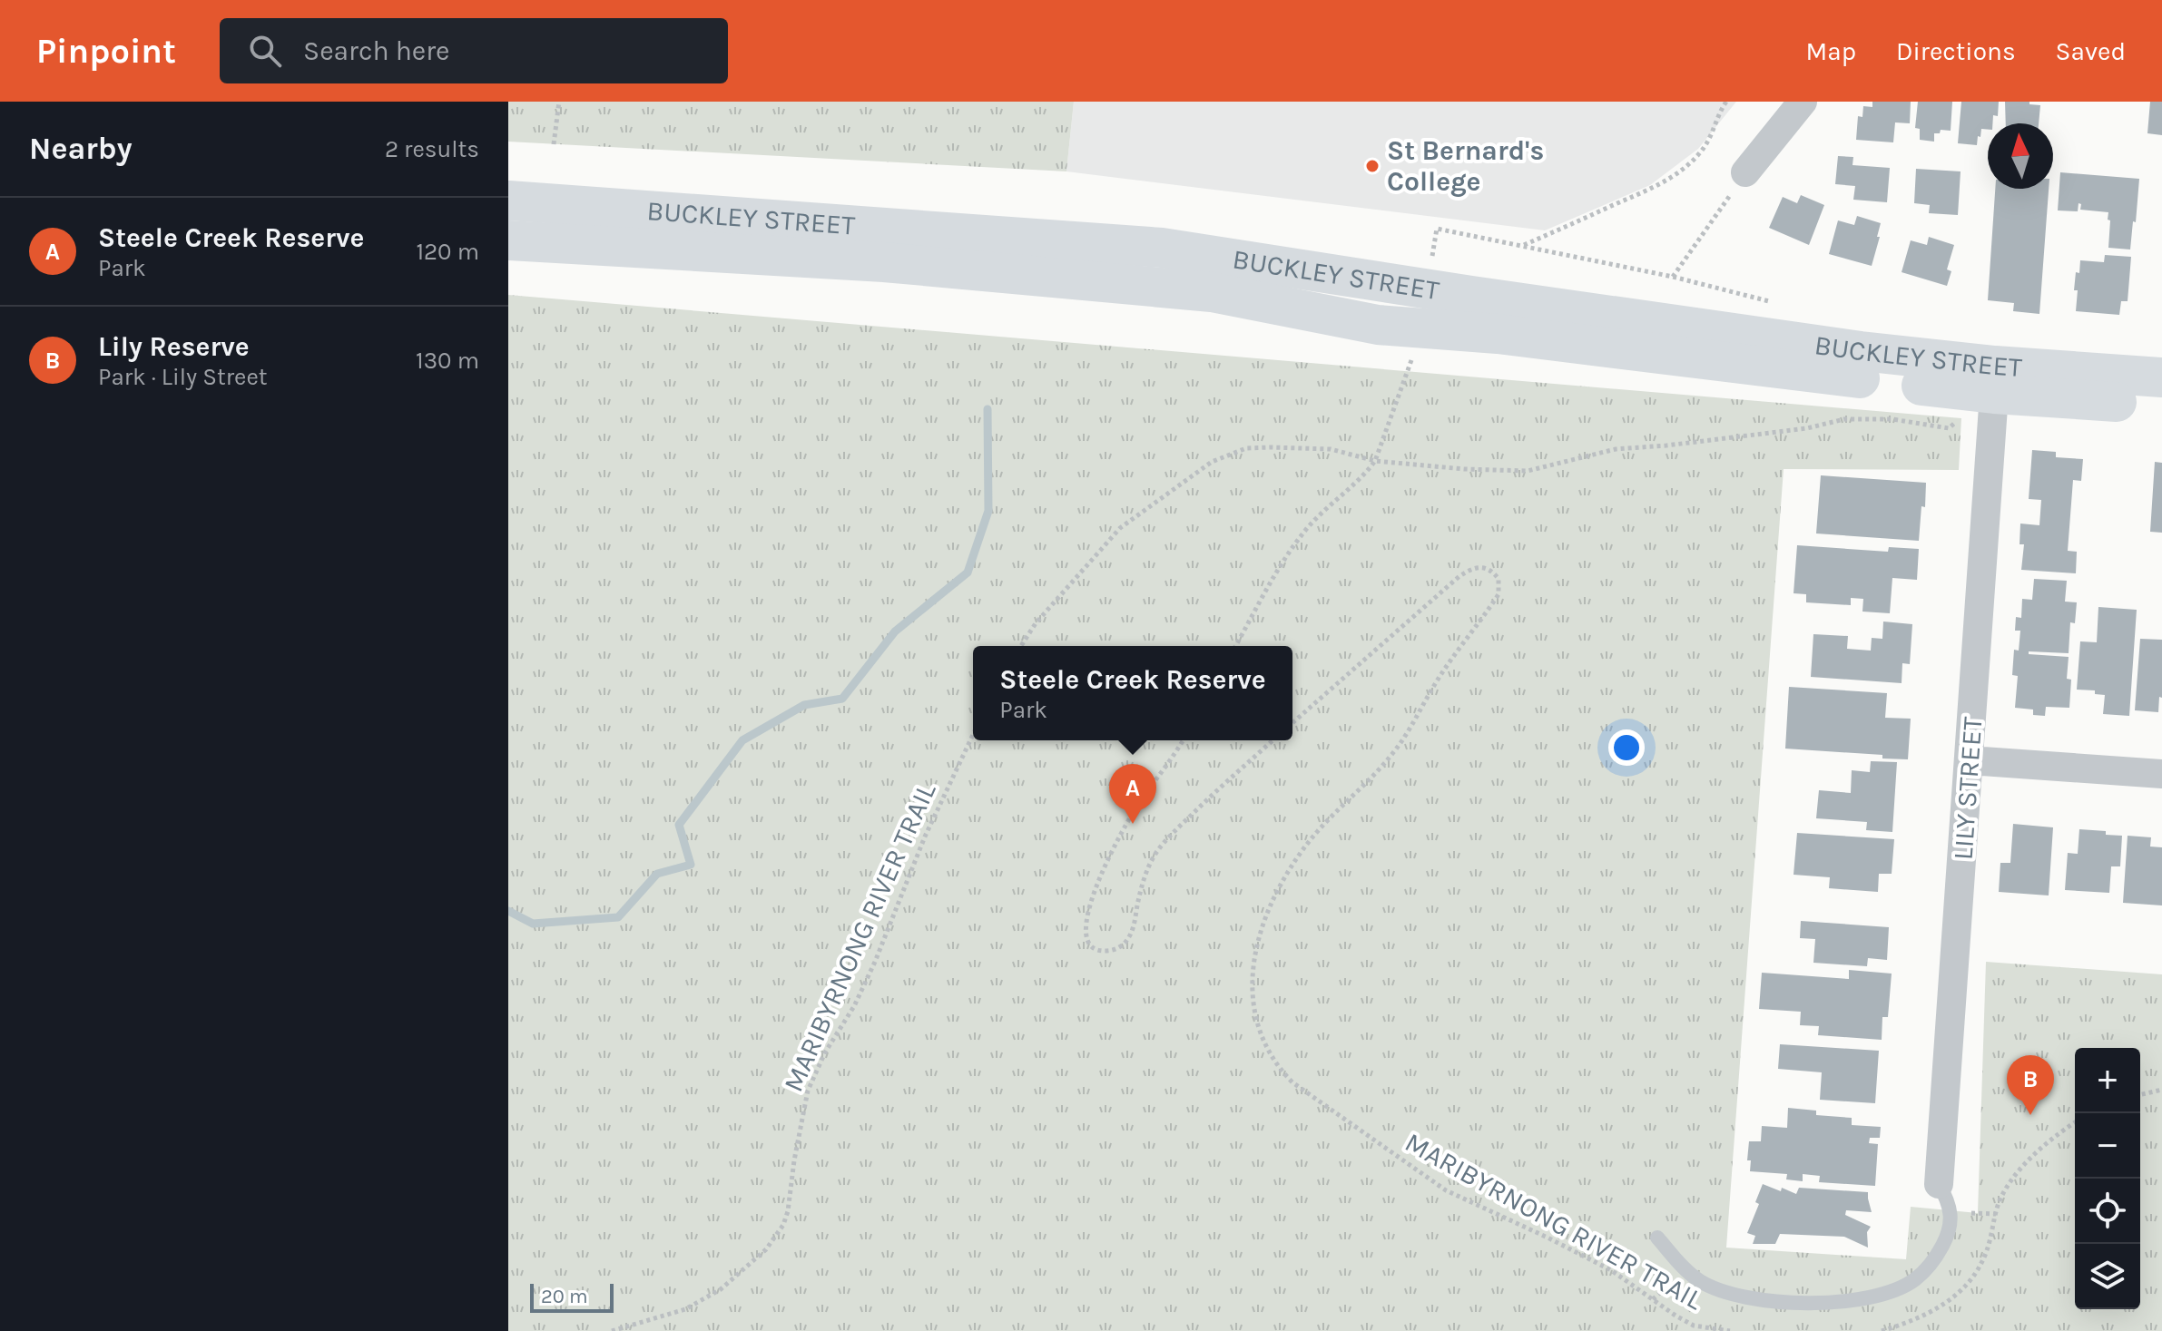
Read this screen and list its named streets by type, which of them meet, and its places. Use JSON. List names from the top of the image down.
{
  "streets": {
    "main road": ["BUCKLEY STREET"],
    "street": ["LILY STREET"],
    "path": ["MARIBYRNONG RIVER TRAIL"]
  },
  "crossings": [
    ["BUCKLEY STREET", "LILY STREET"]
  ],
  "places": ["St Bernard's College"],
  "scale_bar": "20 m",
  "north": "top",
  "page": {
    "header": "Pinpoint",
    "search": "Search here",
    "nav": ["Map", "Directions", "Saved"],
    "heading": ["Nearby", "2 results"],
    "list": [
      {
        "mark": "A",
        "name": "Steele Creek Reserve",
        "note": "Park",
        "value": "120 m"
      },
      {
        "mark": "B",
        "name": "Lily Reserve",
        "note": "Park · Lily Street",
        "value": "130 m"
      }
    ],
    "popup": ["Steele Creek Reserve", "Park"],
    "pins": ["A", "B"],
    "map_buttons": ["+", "−"],
    "scale": "20 m"
  }
}
